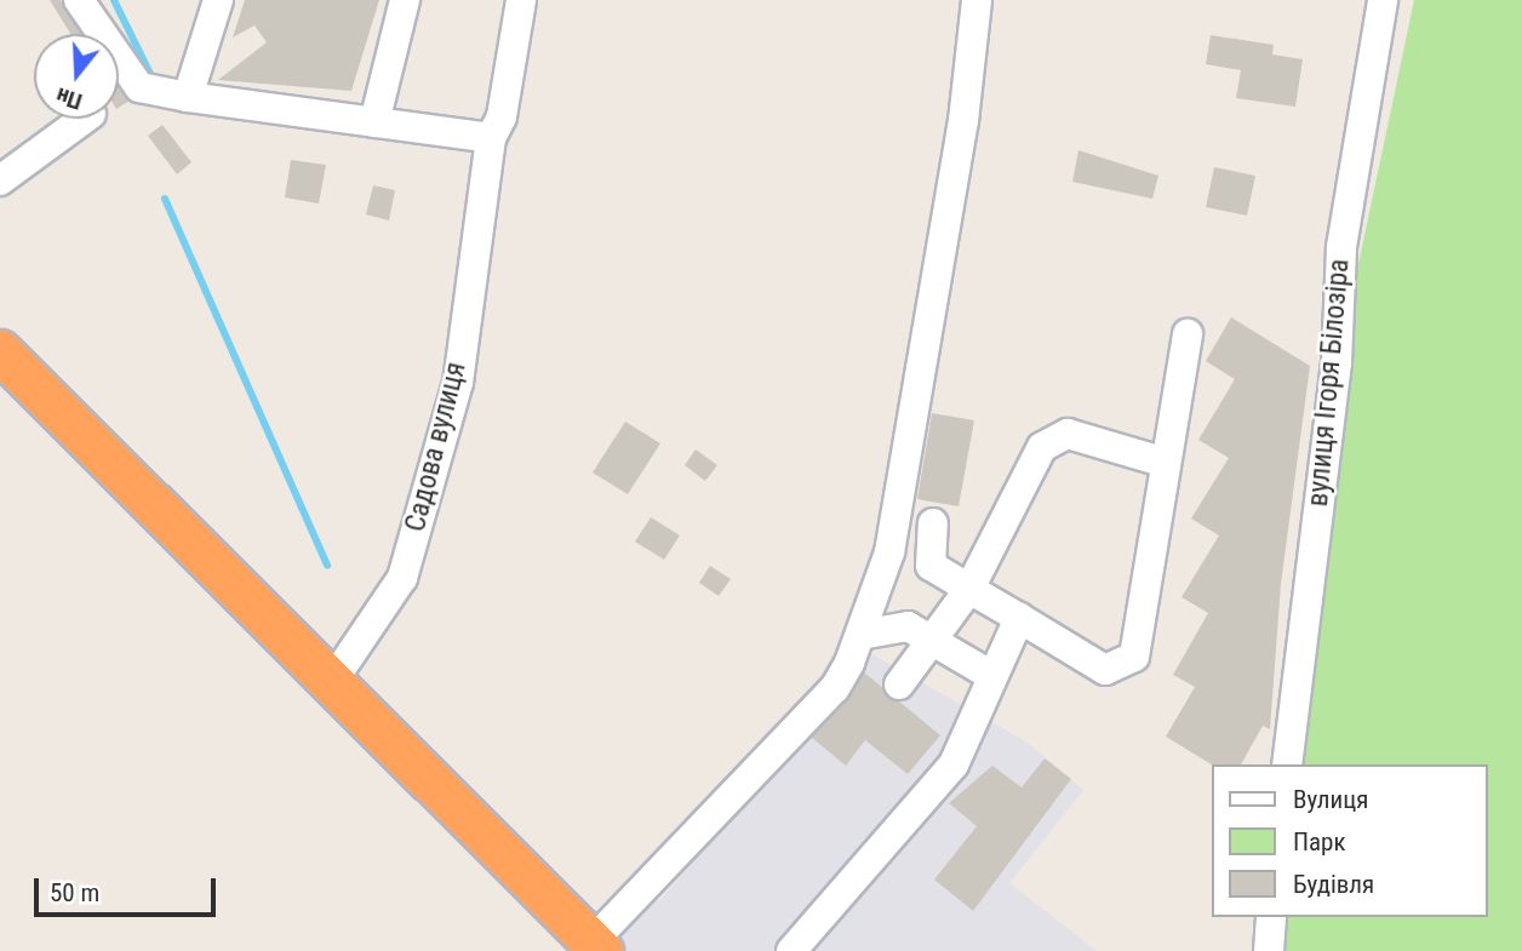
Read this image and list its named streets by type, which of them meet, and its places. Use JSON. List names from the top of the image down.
{
  "streets": {
    "street": ["вулиця Ігоря Білозіра", "Садова вулиця"]
  },
  "legend": ["Вулиця", "Парк", "Будівля"],
  "scale_bar": "50 m",
  "north": "bottom"
}
